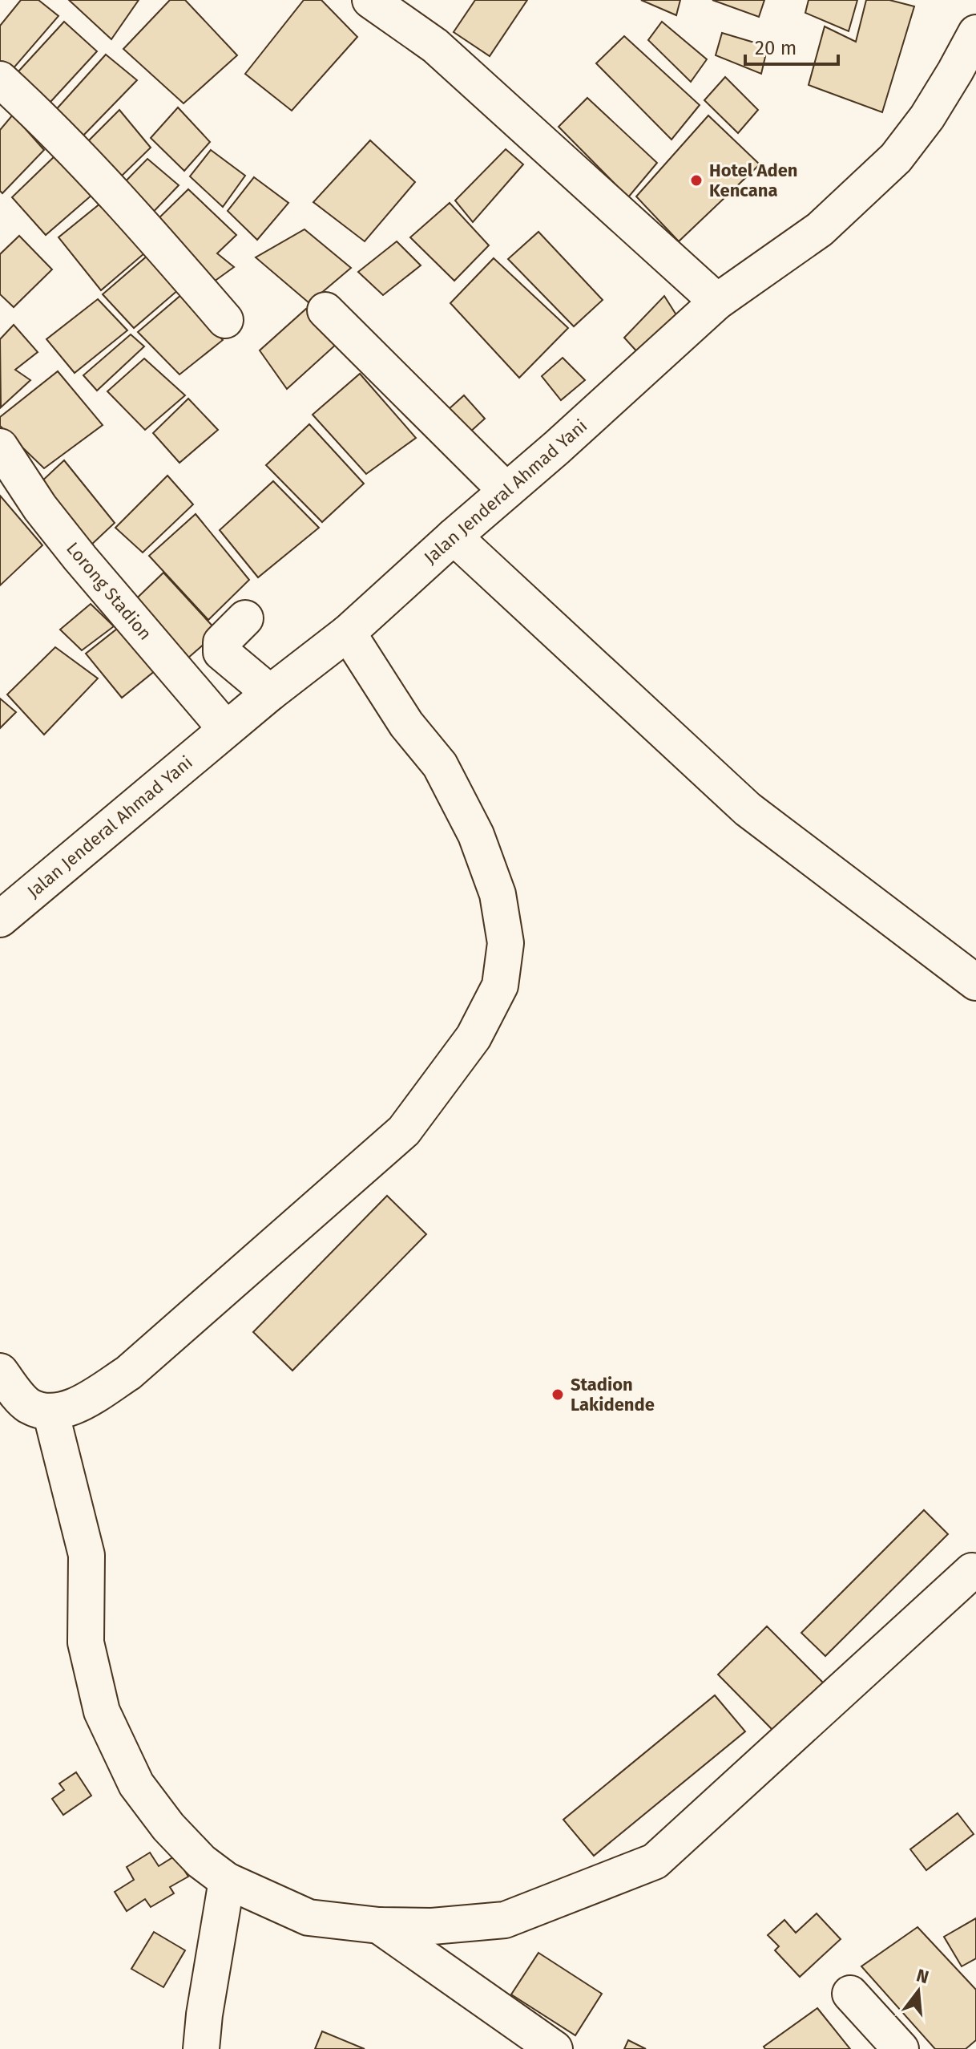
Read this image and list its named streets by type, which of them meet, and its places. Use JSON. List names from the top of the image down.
{
  "streets": {
    "main road": ["Jalan Jenderal Ahmad Yani", "Lorong Stadion"]
  },
  "crossings": [
    ["Jalan Jenderal Ahmad Yani", "Lorong Stadion"]
  ],
  "places": ["Hotel Aden Kencana", "Stadion Lakidende"],
  "scale_bar": "20 m",
  "north": "top"
}
